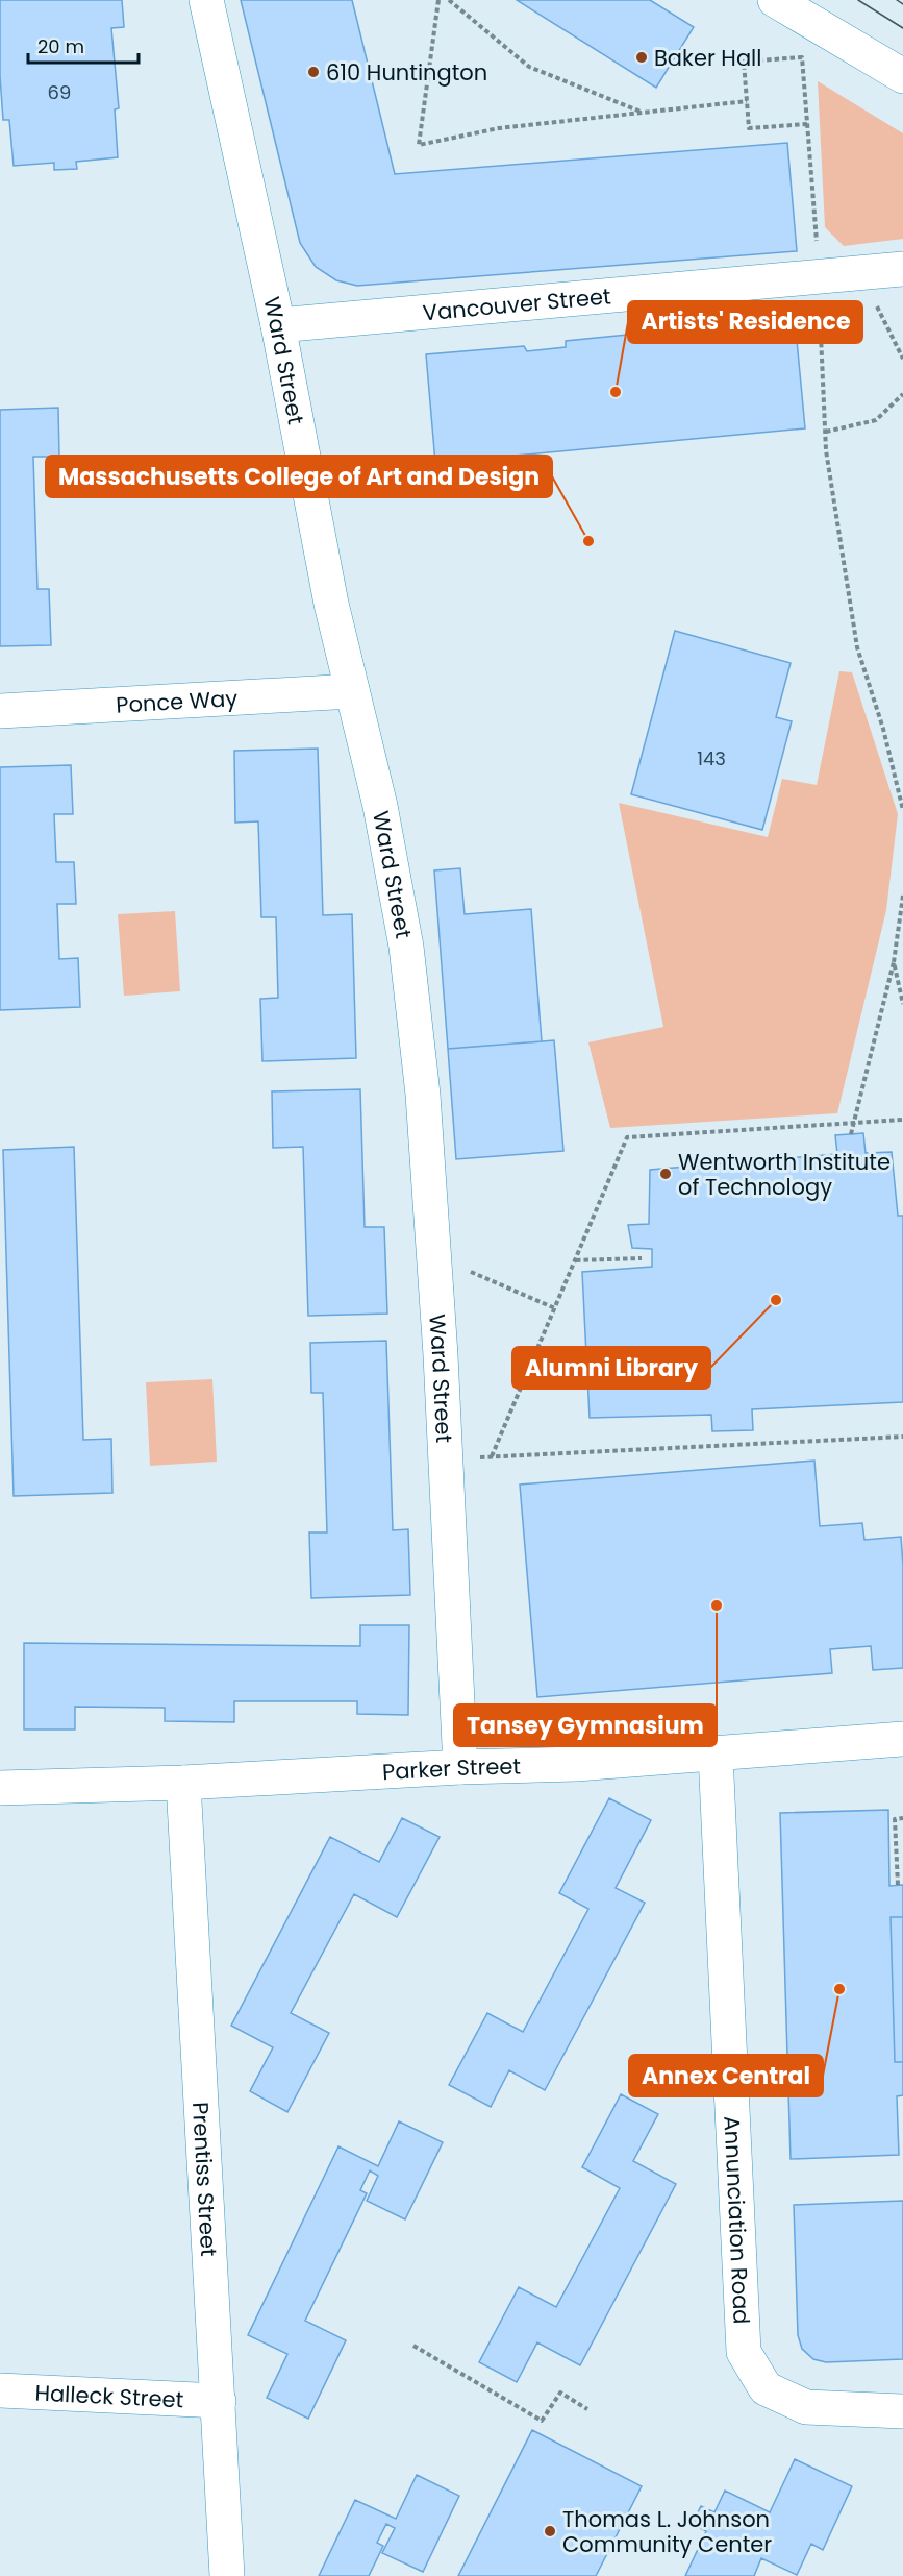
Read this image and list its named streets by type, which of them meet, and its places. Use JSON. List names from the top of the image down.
{
  "streets": {
    "street": [
      "Vancouver Street",
      "Ward Street",
      "Ponce Way",
      "Parker Street",
      "Prentiss Street",
      "Annunciation Road",
      "Halleck Street"
    ]
  },
  "crossings": [
    ["Vancouver Street", "Ward Street"],
    ["Ward Street", "Ponce Way"],
    ["Ward Street", "Parker Street"],
    ["Parker Street", "Prentiss Street"],
    ["Parker Street", "Annunciation Road"],
    ["Prentiss Street", "Halleck Street"]
  ],
  "places": [
    "Baker Hall",
    "610 Huntington",
    "Artists' Residence",
    "Massachusetts College of Art and Design",
    "Wentworth Institute of Technology",
    "Alumni Library",
    "Tansey Gymnasium",
    "Annex Central",
    "Thomas L. Johnson Community Center"
  ],
  "house_numbers": ["69", "143"],
  "scale_bar": "20 m"
}
